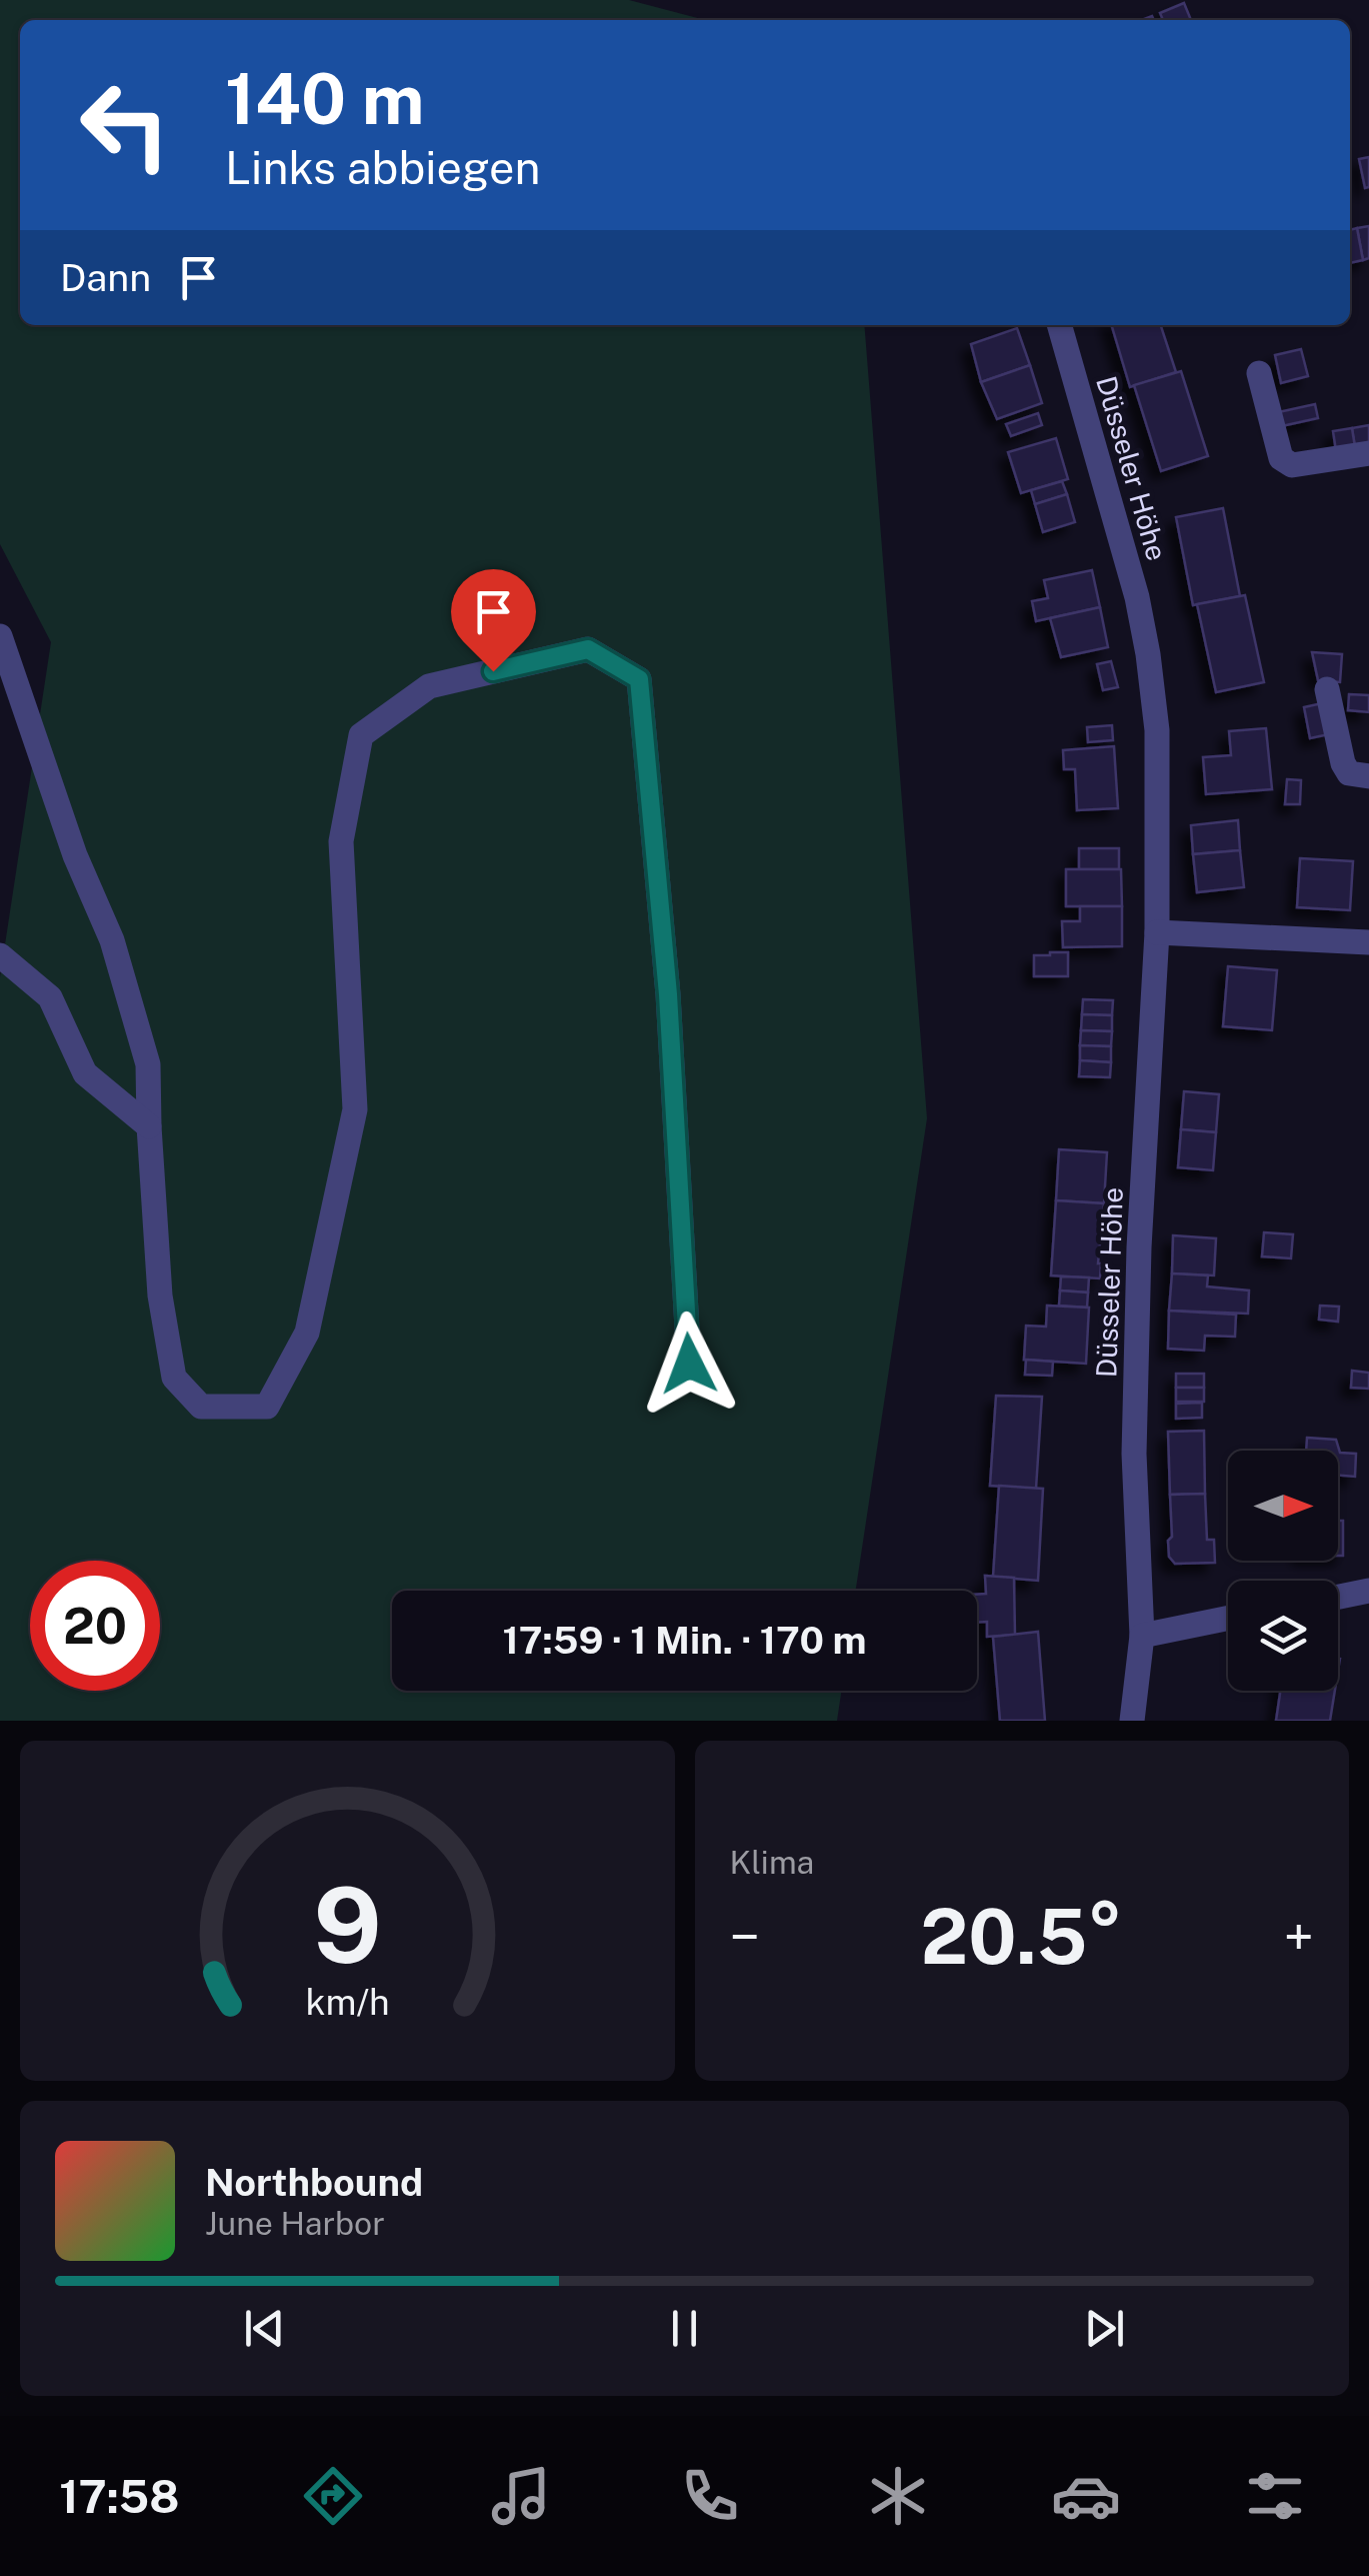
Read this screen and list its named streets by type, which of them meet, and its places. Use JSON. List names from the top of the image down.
{
  "streets": {
    "street": ["Düsseler Höhe"]
  },
  "north": "right",
  "page": {
    "turn": ["140 m", "Links abbiegen"],
    "then": "Dann",
    "limit": "20",
    "trip": "17:59 · 1 Min. · 170 m",
    "tile": "Klima",
    "heat": ["−", "20.5°", "+"],
    "song": ["Northbound", "June Harbor"],
    "tabs": "17:58",
    "gauge": ["9", "km/h"]
  }
}
